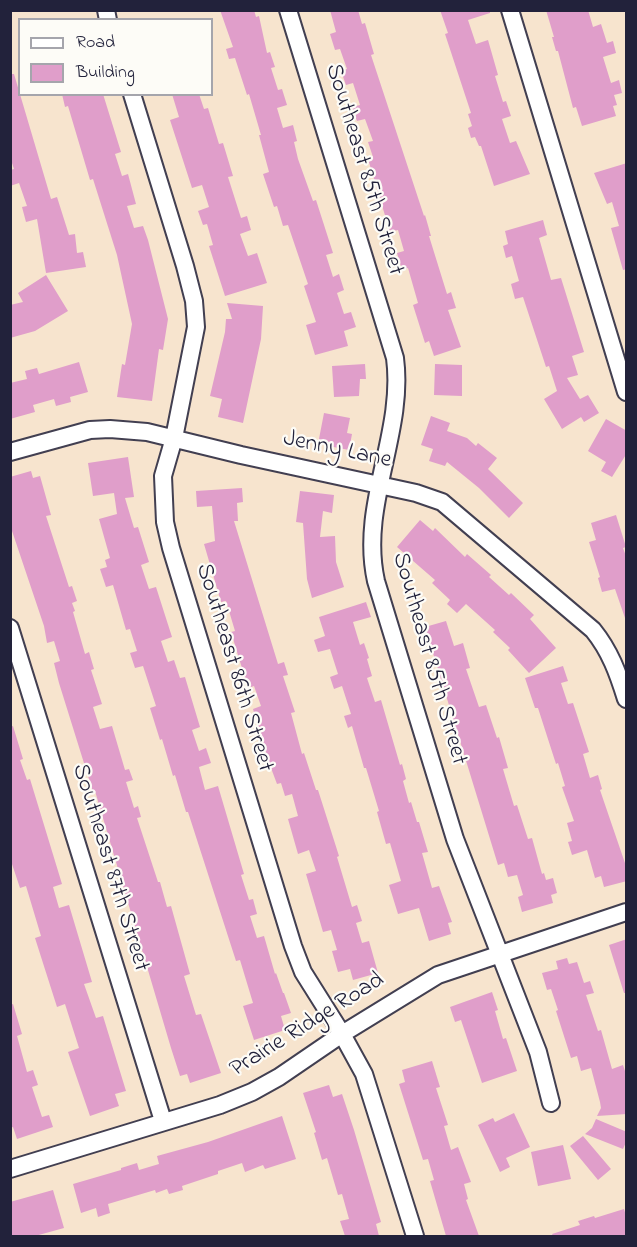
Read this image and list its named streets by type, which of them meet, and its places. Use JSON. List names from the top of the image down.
{
  "streets": {
    "street": [
      "Southeast 85th Street",
      "Jenny Lane",
      "Southeast 86th Street",
      "Southeast 87th Street",
      "Prairie Ridge Road"
    ]
  },
  "crossings": [
    ["Southeast 85th Street", "Jenny Lane"],
    ["Southeast 85th Street", "Prairie Ridge Road"],
    ["Jenny Lane", "Southeast 86th Street"],
    ["Southeast 86th Street", "Prairie Ridge Road"],
    ["Southeast 87th Street", "Prairie Ridge Road"]
  ],
  "legend": ["Road", "Building"]
}
